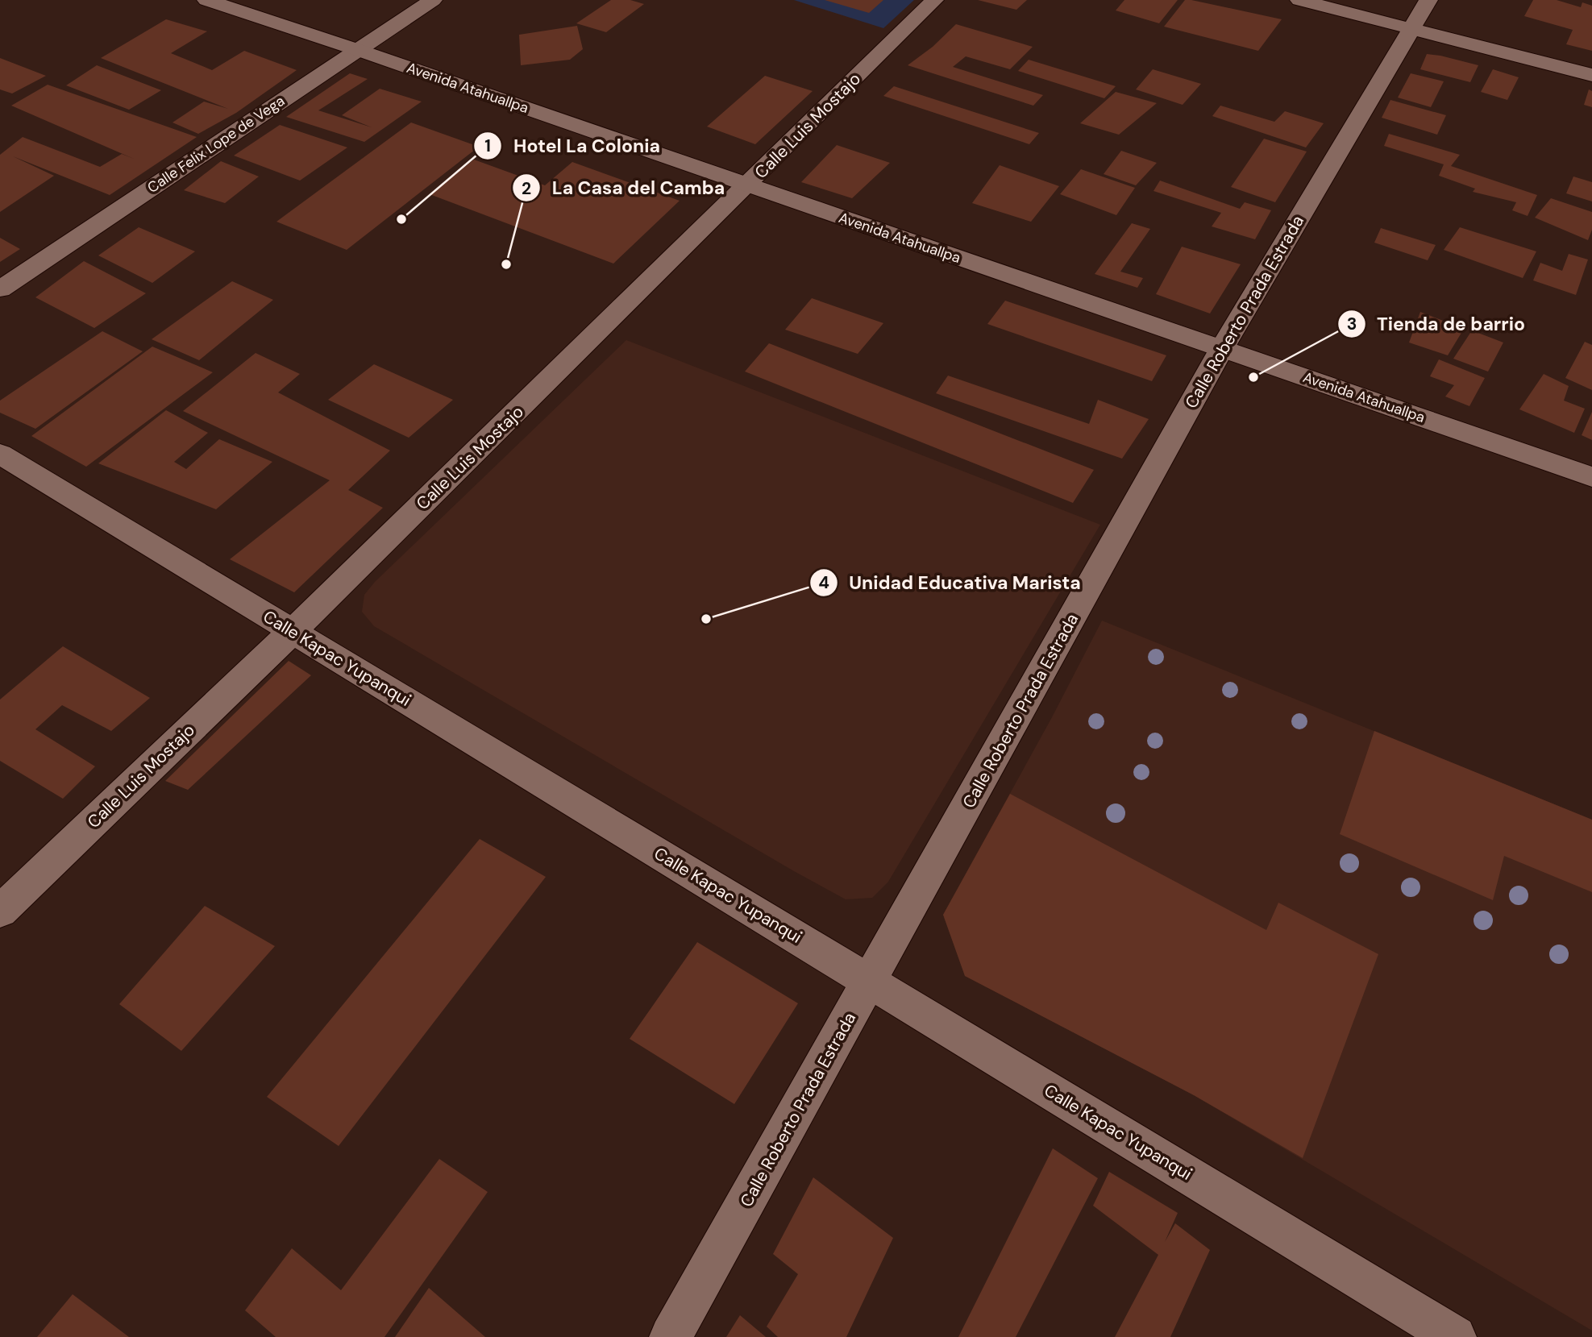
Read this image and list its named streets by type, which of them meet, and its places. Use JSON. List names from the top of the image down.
{
  "streets": {
    "street": [
      "Avenida Atahuallpa",
      "Calle Luis Mostajo",
      "Calle Felix Lope de Vega",
      "Calle Roberto Prada Estrada",
      "Calle Kapac Yupanqui"
    ]
  },
  "crossings": [
    ["Avenida Atahuallpa", "Calle Luis Mostajo"],
    ["Avenida Atahuallpa", "Calle Felix Lope de Vega"],
    ["Avenida Atahuallpa", "Calle Roberto Prada Estrada"],
    ["Calle Luis Mostajo", "Calle Kapac Yupanqui"],
    ["Calle Roberto Prada Estrada", "Calle Kapac Yupanqui"]
  ],
  "places": [
    "Hotel La Colonia",
    "La Casa del Camba",
    "Tienda de barrio",
    "Unidad Educativa Marista"
  ]
}
